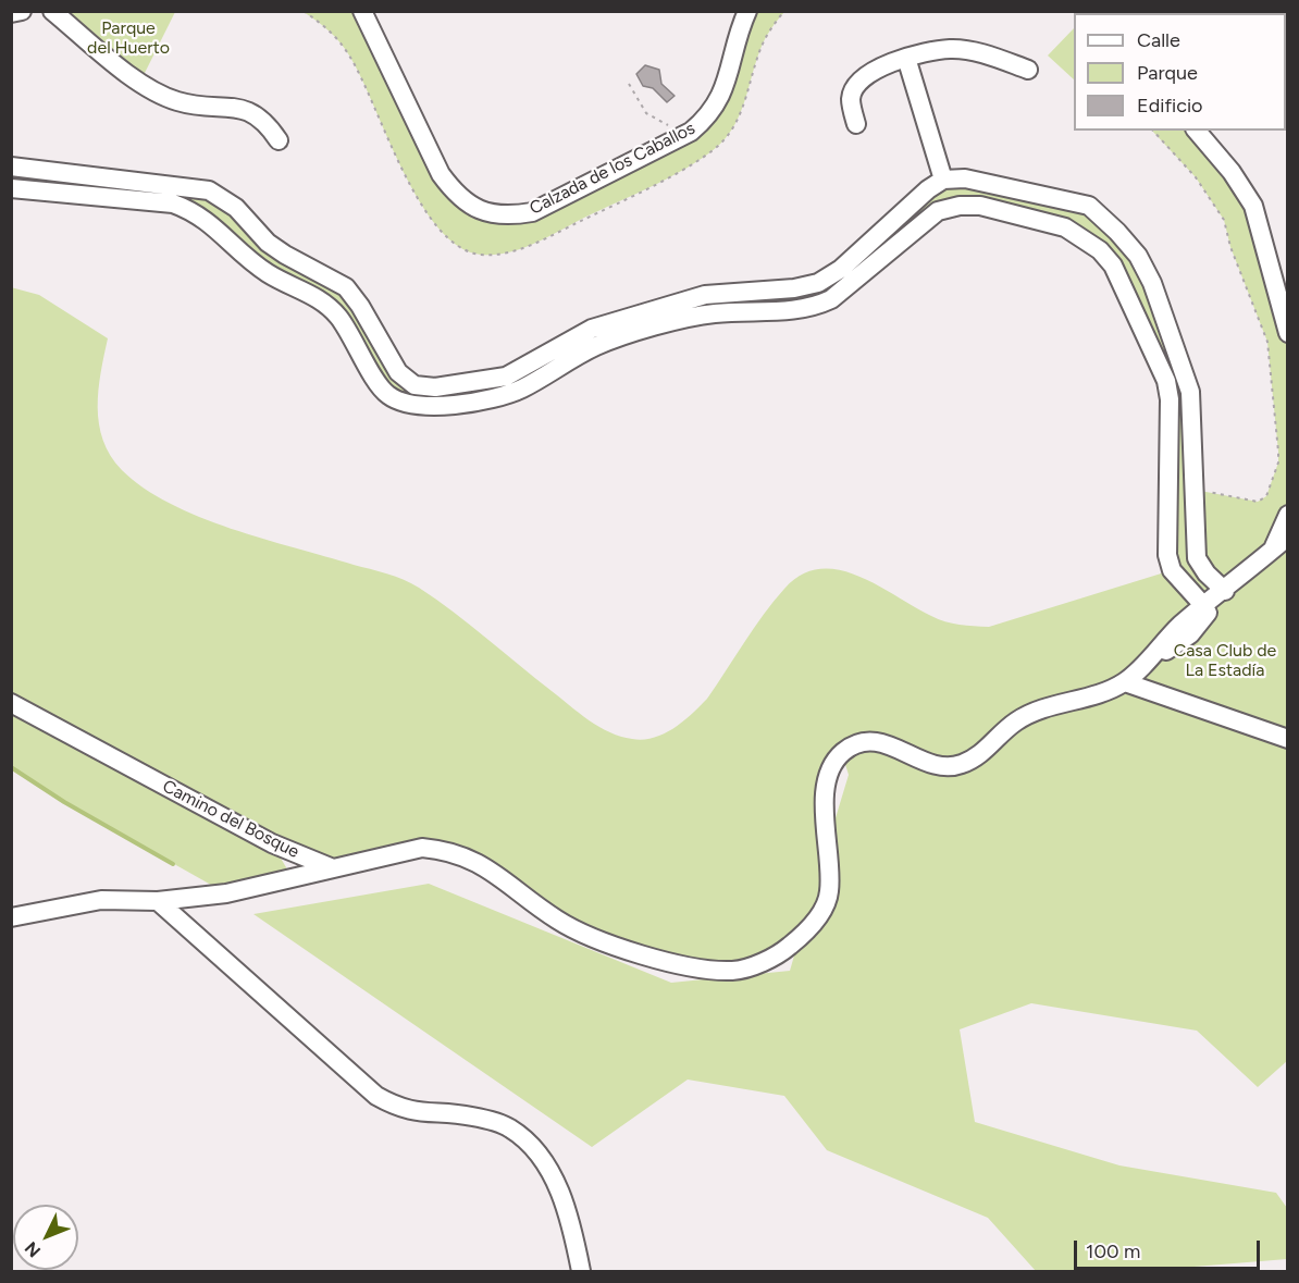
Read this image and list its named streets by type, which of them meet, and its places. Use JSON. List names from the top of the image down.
{
  "streets": {
    "street": ["Calzada de los Caballos", "Camino del Bosque"]
  },
  "parks": ["Parque del Huerto", "Casa Club de La Estadía"],
  "legend": ["Calle", "Parque", "Edificio"],
  "scale_bar": "100 m",
  "north": "bottom left"
}
